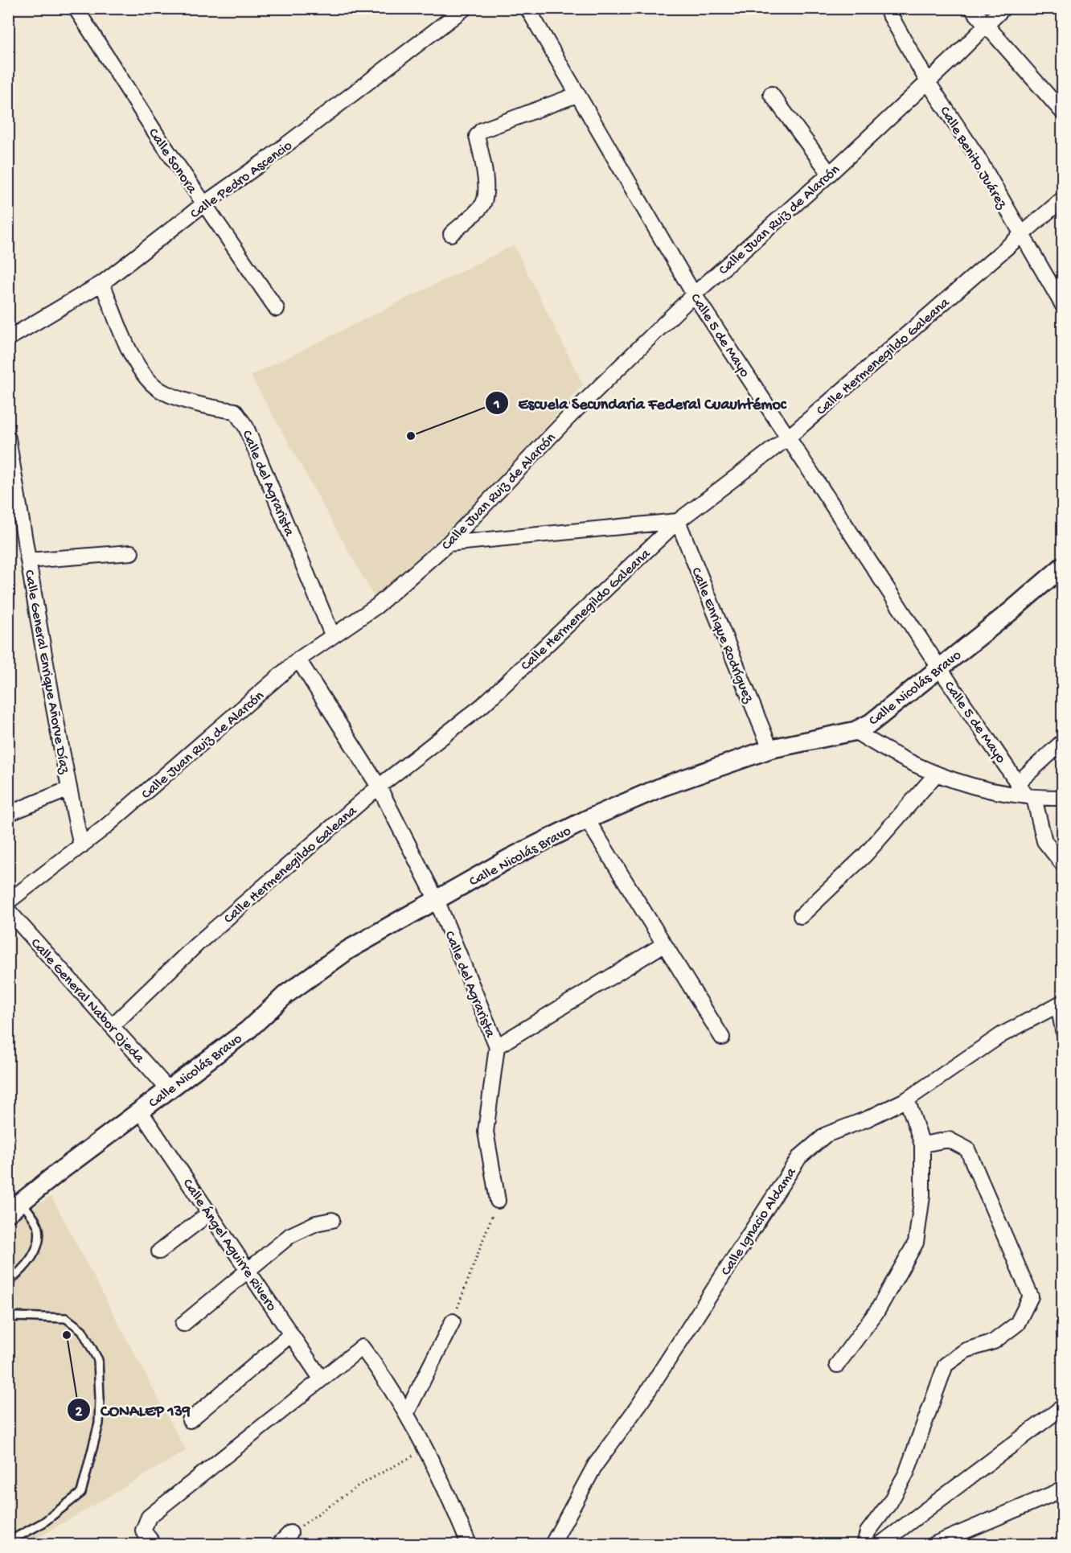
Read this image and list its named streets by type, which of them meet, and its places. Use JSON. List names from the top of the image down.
{
  "streets": {
    "street": [
      "Calle Benito Juárez",
      "Calle Sonora",
      "Calle Pedro Ascencio",
      "Calle Juan Ruiz de Alarcón",
      "Calle 5 de Mayo",
      "Calle Hermenegildo Galeana",
      "Calle del Agrarista",
      "Calle Enrique Rodríguez",
      "Calle General Enrique Añorve Díaz",
      "Calle Nicolás Bravo",
      "Calle General Nabor Ojeda",
      "Calle Ignacio Aldama",
      "Calle Ángel Aguirre Rivero"
    ]
  },
  "crossings": [
    ["Calle Benito Juárez", "Calle Juan Ruiz de Alarcón"],
    ["Calle Benito Juárez", "Calle Hermenegildo Galeana"],
    ["Calle Sonora", "Calle Pedro Ascencio"],
    ["Calle Pedro Ascencio", "Calle del Agrarista"],
    ["Calle Juan Ruiz de Alarcón", "Calle 5 de Mayo"],
    ["Calle Juan Ruiz de Alarcón", "Calle del Agrarista"],
    ["Calle Juan Ruiz de Alarcón", "Calle General Enrique Añorve Díaz"],
    ["Calle 5 de Mayo", "Calle Hermenegildo Galeana"],
    ["Calle 5 de Mayo", "Calle Nicolás Bravo"],
    ["Calle Hermenegildo Galeana", "Calle del Agrarista"],
    ["Calle Hermenegildo Galeana", "Calle Enrique Rodríguez"],
    ["Calle Hermenegildo Galeana", "Calle General Nabor Ojeda"],
    ["Calle del Agrarista", "Calle Nicolás Bravo"],
    ["Calle Enrique Rodríguez", "Calle Nicolás Bravo"],
    ["Calle Nicolás Bravo", "Calle General Nabor Ojeda"],
    ["Calle Nicolás Bravo", "Calle Ángel Aguirre Rivero"]
  ],
  "places": ["Escuela Secundaria Federal Cuauhtémoc", "CONALEP 139"]
}
